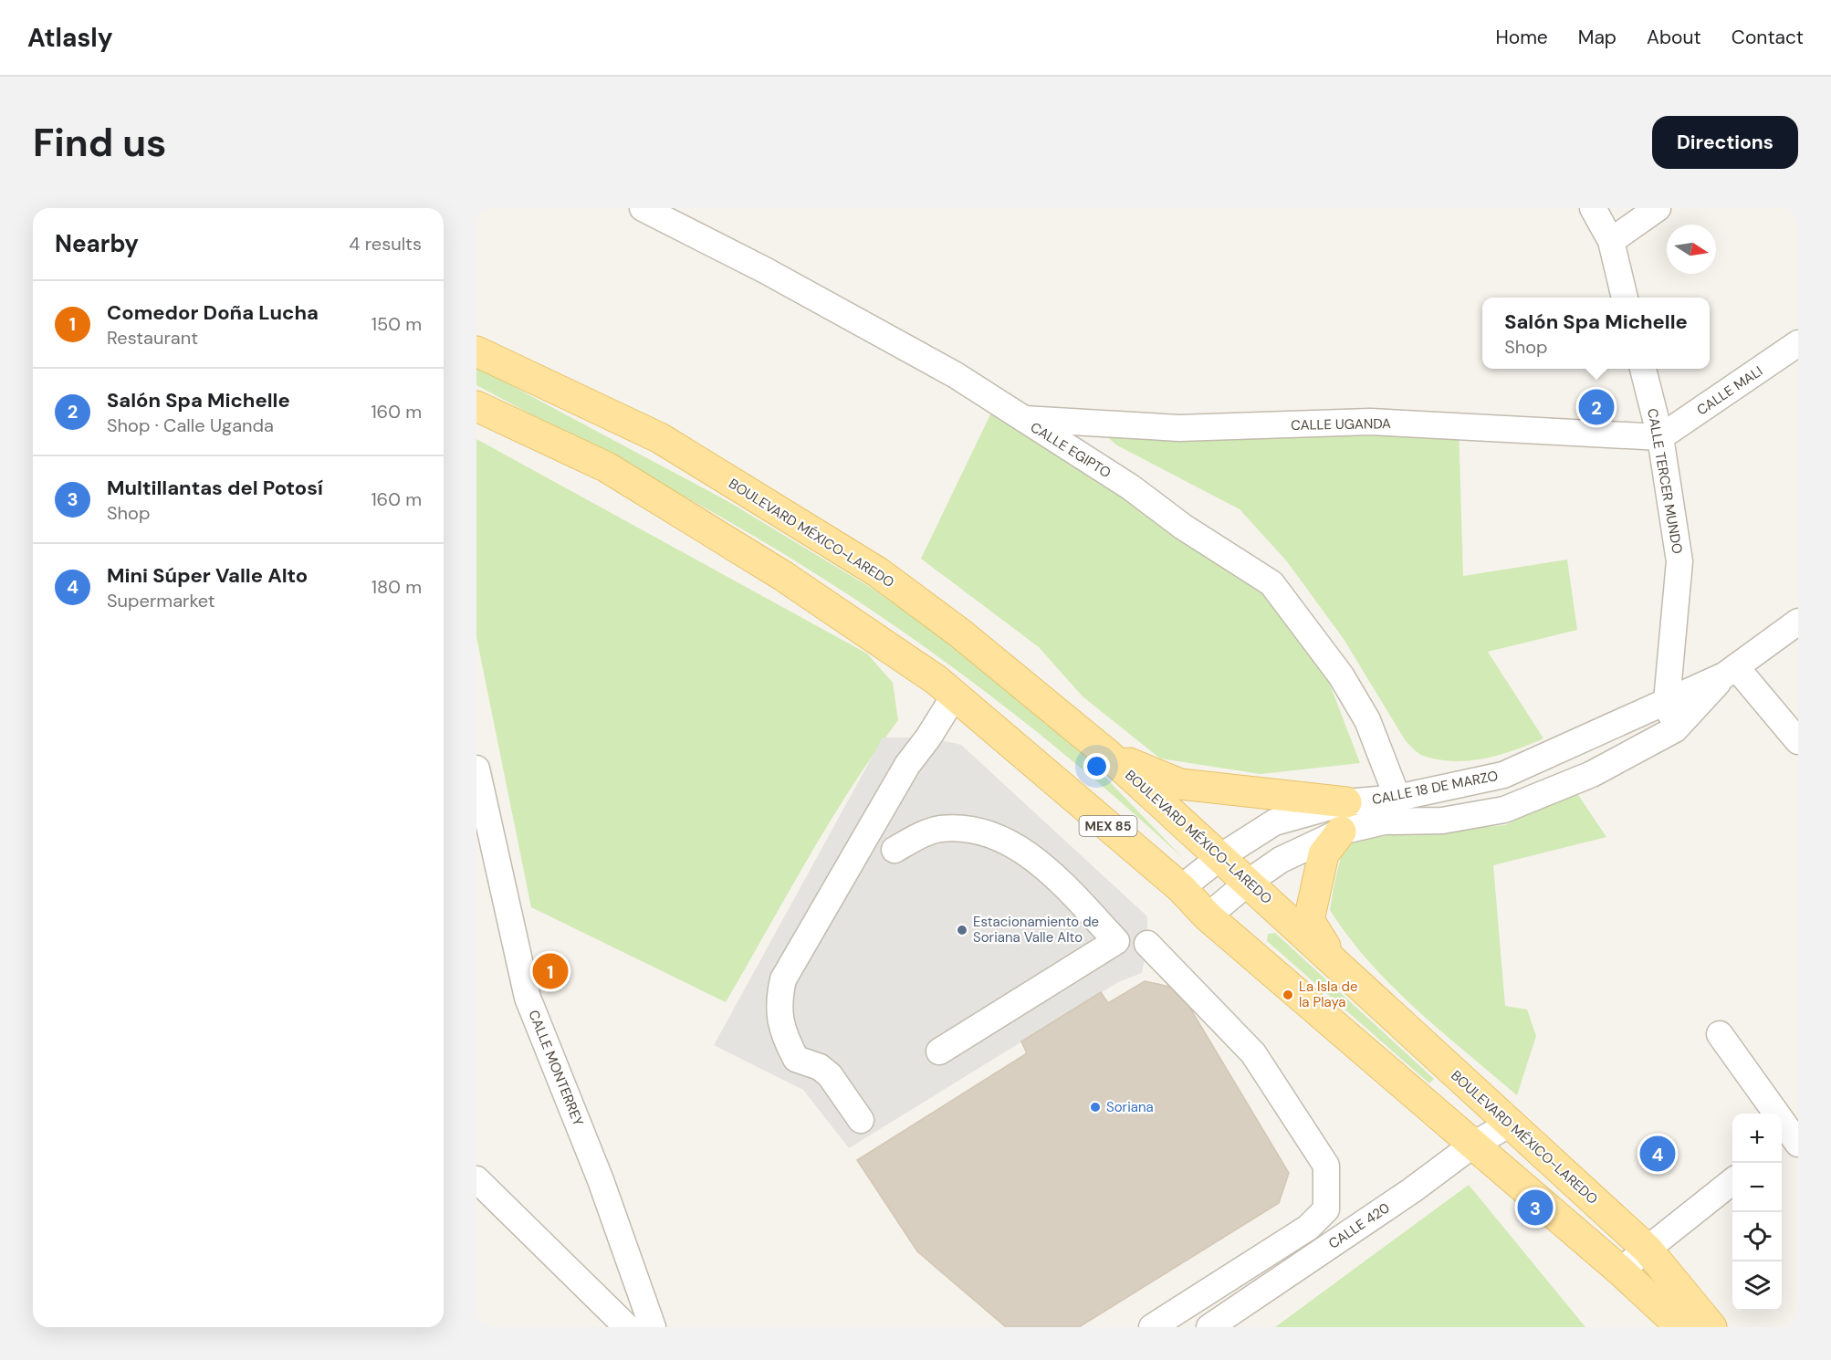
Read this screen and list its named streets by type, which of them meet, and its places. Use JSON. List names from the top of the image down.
{
  "streets": {
    "main road": ["BOULEVARD MÉXICO-LAREDO", "MEX 85"],
    "street": [
      "CALLE MALI",
      "CALLE UGANDA",
      "CALLE EGIPTO",
      "CALLE TERCER MUNDO",
      "CALLE 18 DE MARZO",
      "CALLE MONTERREY",
      "CALLE 420"
    ]
  },
  "crossings": [
    ["CALLE MALI", "CALLE UGANDA"],
    ["CALLE MALI", "CALLE TERCER MUNDO"],
    ["CALLE UGANDA", "CALLE EGIPTO"],
    ["CALLE UGANDA", "CALLE TERCER MUNDO"],
    ["CALLE EGIPTO", "CALLE 18 DE MARZO"],
    ["CALLE TERCER MUNDO", "CALLE 18 DE MARZO"],
    ["BOULEVARD MÉXICO-LAREDO", "CALLE 18 DE MARZO"],
    ["BOULEVARD MÉXICO-LAREDO", "CALLE 420"],
    ["CALLE 18 DE MARZO", "MEX 85"],
    ["MEX 85", "CALLE 420"]
  ],
  "places": ["Estacionamiento de Soriana Valle Alto", "La Isla de la Playa", "Soriana"],
  "north": "right",
  "page": {
    "header": "Atlasly",
    "nav": [
      "Home",
      "Map",
      "About",
      "Contact"
    ],
    "buttons": "Directions",
    "title": "Find us",
    "heading": ["Nearby", "4 results"],
    "list": [
      {
        "mark": "1",
        "name": "Comedor Doña Lucha",
        "note": "Restaurant",
        "value": "150 m"
      },
      {
        "mark": "2",
        "name": "Salón Spa Michelle",
        "note": "Shop · Calle Uganda",
        "value": "160 m"
      },
      {
        "mark": "3",
        "name": "Multillantas del Potosí",
        "note": "Shop",
        "value": "160 m"
      },
      {
        "mark": "4",
        "name": "Mini Súper Valle Alto",
        "note": "Supermarket",
        "value": "180 m"
      }
    ],
    "popup": ["Salón Spa Michelle", "Shop"],
    "pins": [
      "2",
      "1",
      "4",
      "3"
    ],
    "map_buttons": ["+", "−"]
  }
}
